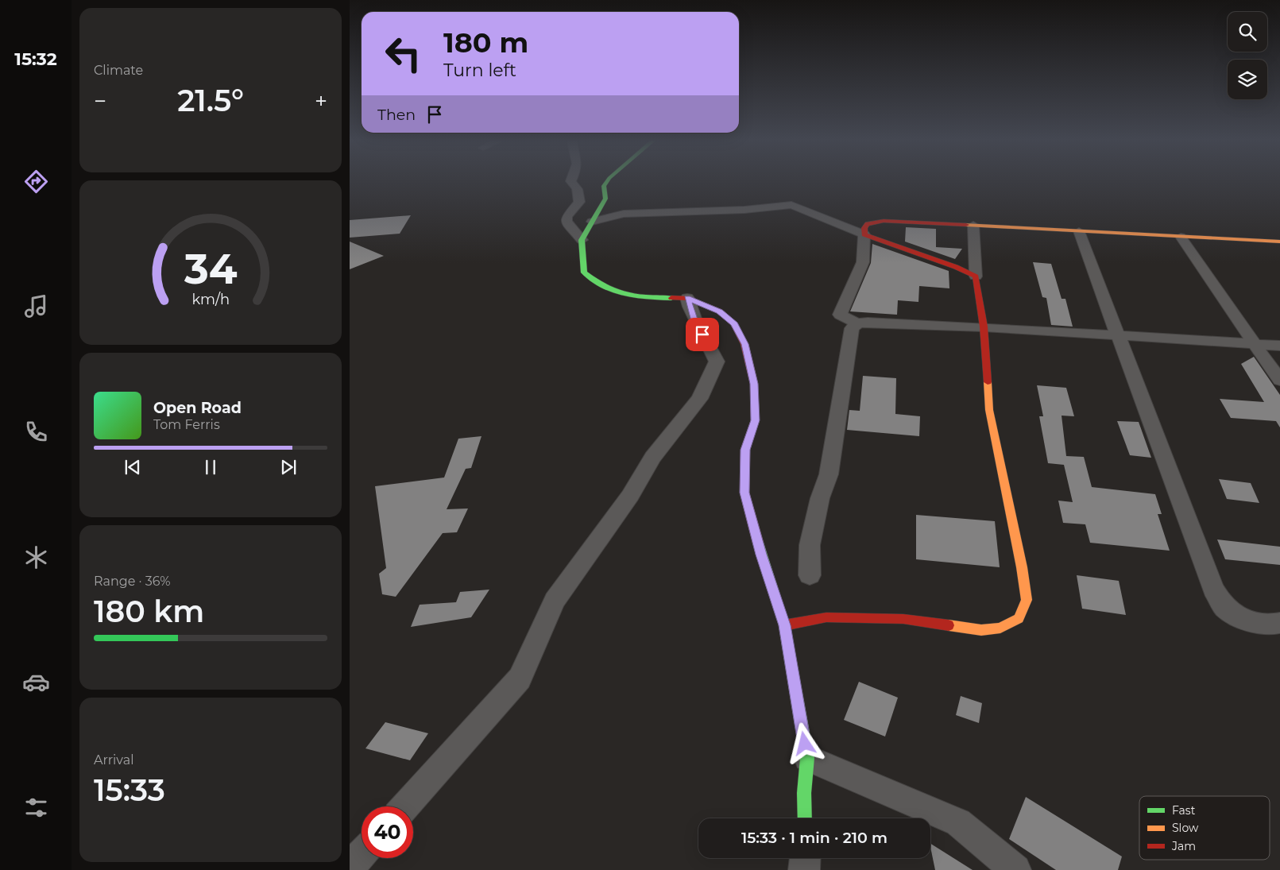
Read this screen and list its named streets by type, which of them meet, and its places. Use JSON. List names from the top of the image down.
{
  "legend": ["Fast", "Slow", "Jam"],
  "page": {
    "tabs": "15:32",
    "tile": [
      "Climate",
      ["Range · 36%", "180 km"],
      ["Arrival", "15:33"]
    ],
    "turn": ["180 m", "Turn left"],
    "heat": ["−", "21.5°", "+"],
    "then": "Then",
    "song": ["Open Road", "Tom Ferris"],
    "limit": "40",
    "trip": "15:33 · 1 min · 210 m",
    "gauge": ["34", "km/h"]
  }
}
